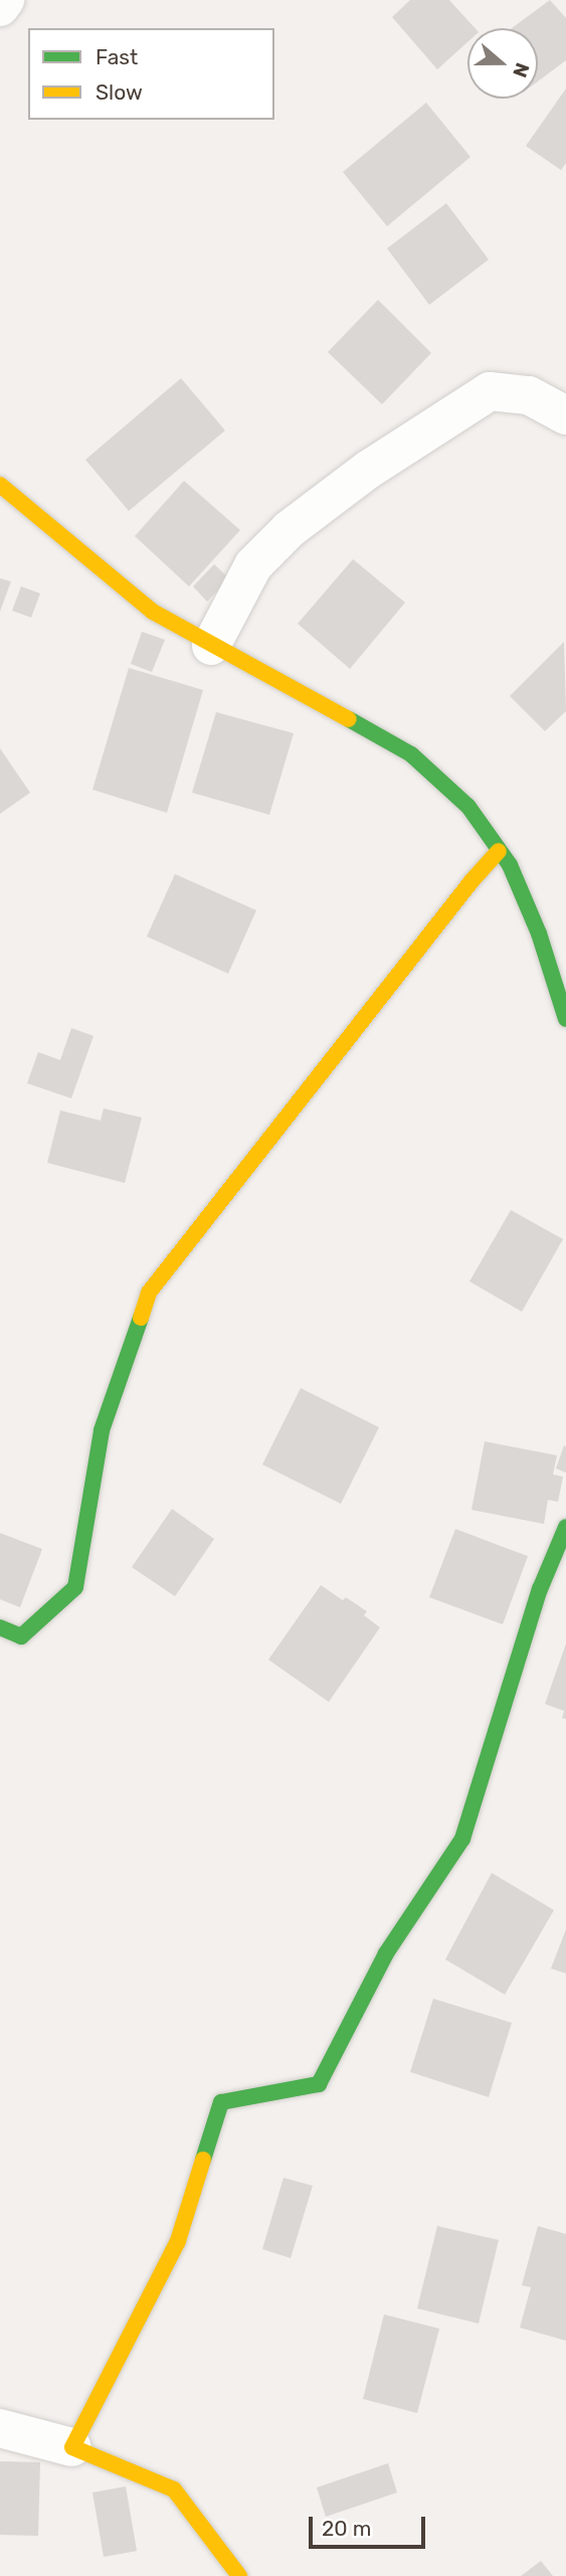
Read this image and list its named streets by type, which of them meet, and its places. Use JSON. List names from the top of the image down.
{
  "legend": ["Fast", "Slow"],
  "scale_bar": "20 m",
  "north": "right"
}
